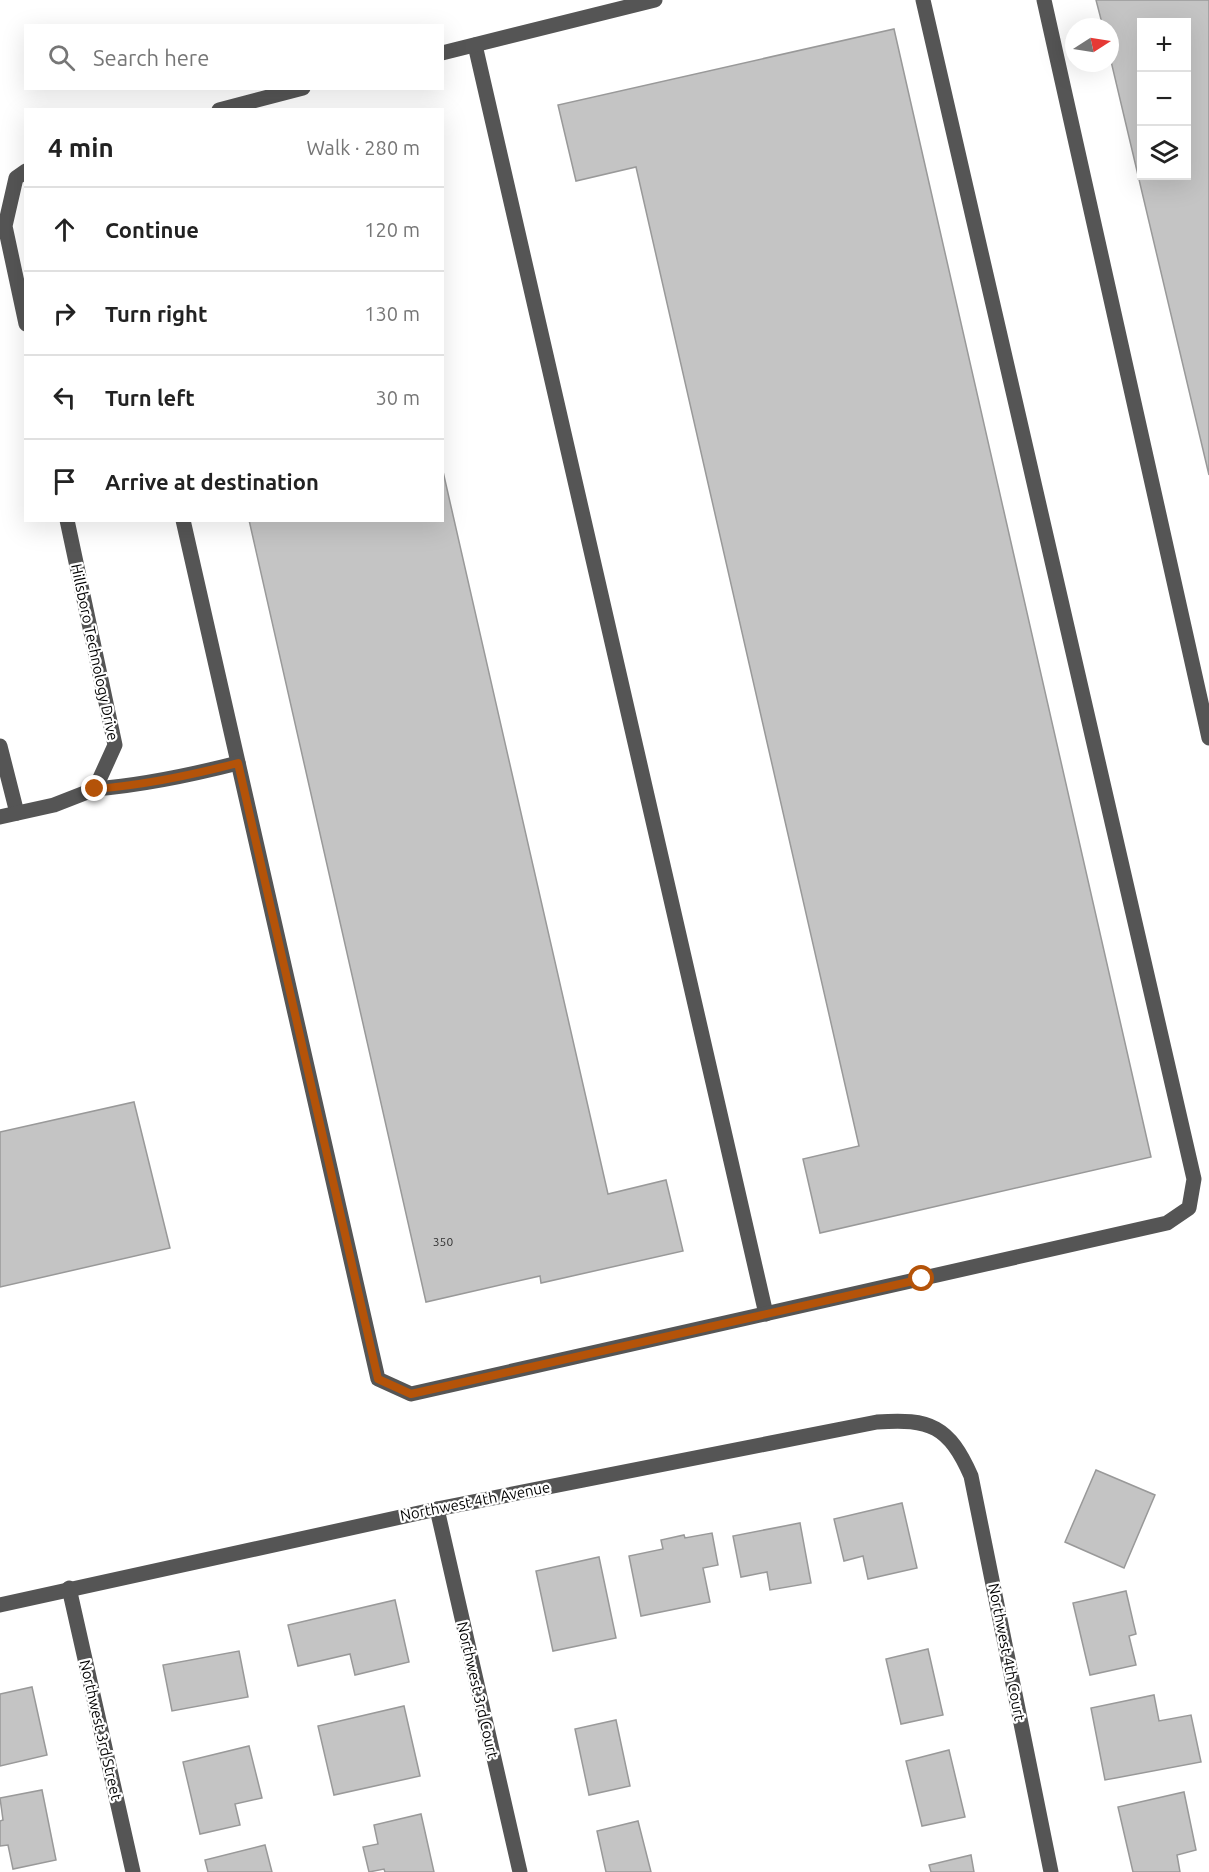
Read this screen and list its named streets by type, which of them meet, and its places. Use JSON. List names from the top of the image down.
{
  "streets": {
    "street": [
      "Hillsboro Technology Drive",
      "Northwest 4th Avenue",
      "Northwest 4th Court",
      "Northwest 3rd Court",
      "Northwest 3rd Street"
    ]
  },
  "crossings": [
    ["Northwest 4th Avenue", "Northwest 4th Court"],
    ["Northwest 4th Avenue", "Northwest 3rd Court"],
    ["Northwest 4th Avenue", "Northwest 3rd Street"]
  ],
  "house_numbers": ["350"],
  "north": "right",
  "page": {
    "map_buttons": ["+", "−"],
    "search": "Search here",
    "heading": ["4 min", "Walk · 280 m"],
    "list": [
      ["Continue", "120 m"],
      ["Turn right", "130 m"],
      ["Turn left", "30 m"],
      "Arrive at destination"
    ]
  }
}
